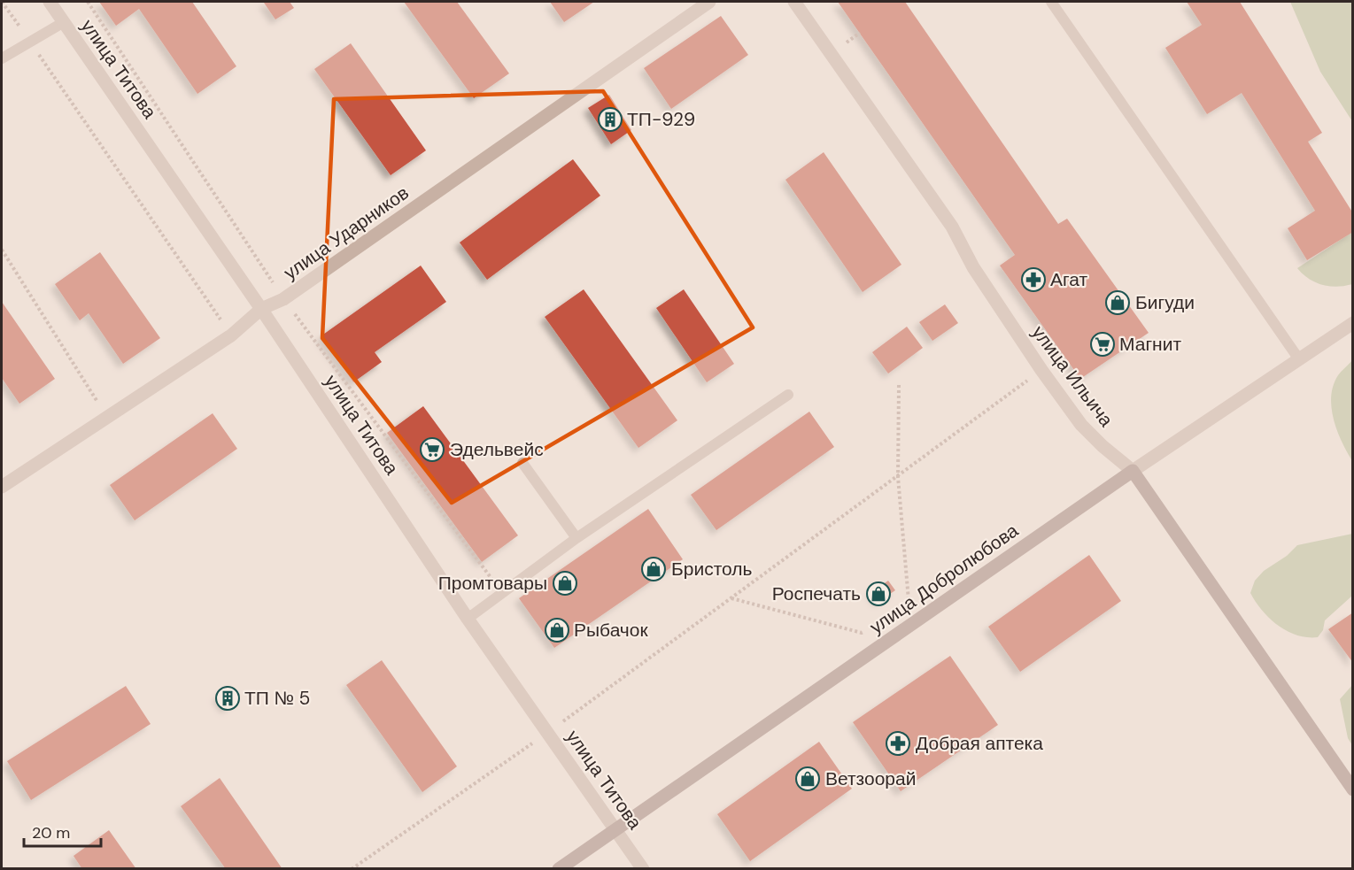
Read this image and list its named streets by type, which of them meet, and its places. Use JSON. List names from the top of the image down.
{
  "streets": {
    "street": [
      "улица Титова",
      "улица Ударников",
      "улица Ильича",
      "улица Добролюбова"
    ]
  },
  "crossings": [
    ["улица Титова", "улица Ударников"],
    ["улица Титова", "улица Добролюбова"],
    ["улица Ильича", "улица Добролюбова"]
  ],
  "places": {
    "building": ["ТП-929", "ТП № 5"],
    "pharmacy": ["Агат", "Добрая аптека"],
    "shop": [
      "Бигуди",
      "Бристоль",
      "Промтовары",
      "Роспечать",
      "Рыбачок",
      "Ветзоорай"
    ],
    "supermarket": ["Магнит", "Эдельвейс"]
  },
  "scale_bar": "20 m"
}
